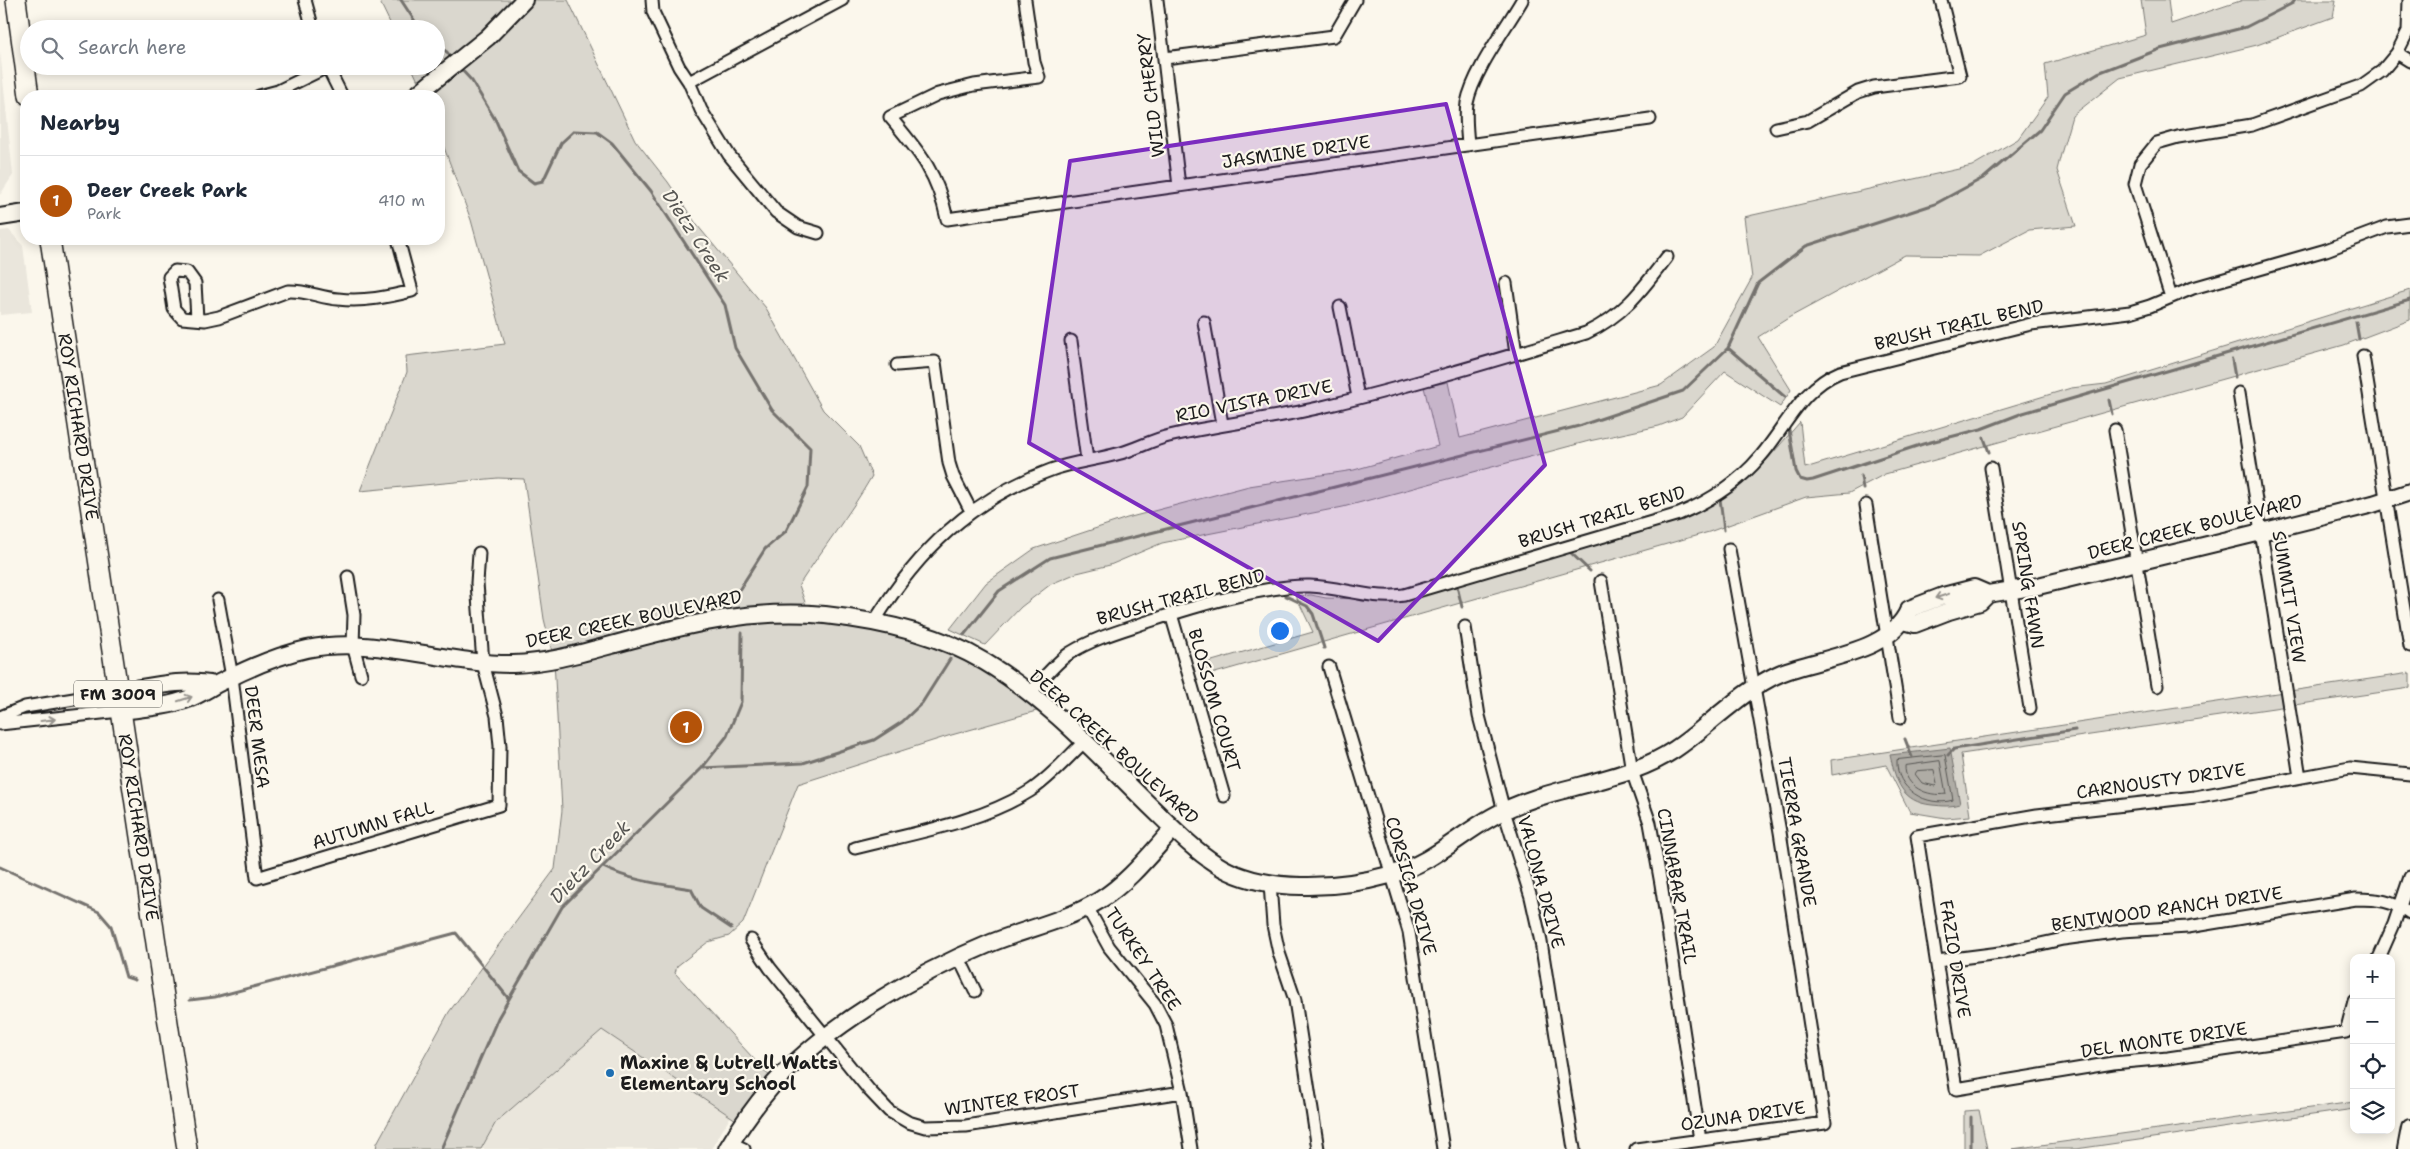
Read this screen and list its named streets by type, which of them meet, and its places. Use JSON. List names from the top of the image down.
{
  "streets": {
    "main road": ["ROY RICHARD DRIVE", "FM 3009"],
    "street": [
      "WILD CHERRY",
      "JASMINE DRIVE",
      "BRUSH TRAIL BEND",
      "RIO VISTA DRIVE",
      "DEER CREEK BOULEVARD",
      "SPRING FAWN",
      "SUMMIT VIEW",
      "BLOSSOM COURT",
      "DEER MESA",
      "CARNOUSTY DRIVE",
      "AUTUMN FALL",
      "TIERRA GRANDE",
      "VALONA DRIVE",
      "CORSICA DRIVE",
      "CINNABAR TRAIL",
      "BENTWOOD RANCH DRIVE",
      "TURKEY TREE",
      "FAZIO DRIVE",
      "DEL MONTE DRIVE",
      "WINTER FROST",
      "OZUNA DRIVE"
    ]
  },
  "crossings": [
    ["WILD CHERRY", "JASMINE DRIVE"],
    ["BRUSH TRAIL BEND", "DEER CREEK BOULEVARD"],
    ["BRUSH TRAIL BEND", "BLOSSOM COURT"],
    ["RIO VISTA DRIVE", "DEER CREEK BOULEVARD"],
    ["ROY RICHARD DRIVE", "DEER CREEK BOULEVARD"],
    ["DEER CREEK BOULEVARD", "SPRING FAWN"],
    ["DEER CREEK BOULEVARD", "SUMMIT VIEW"],
    ["DEER CREEK BOULEVARD", "DEER MESA"],
    ["DEER CREEK BOULEVARD", "AUTUMN FALL"],
    ["DEER CREEK BOULEVARD", "TIERRA GRANDE"],
    ["DEER CREEK BOULEVARD", "VALONA DRIVE"],
    ["DEER CREEK BOULEVARD", "CORSICA DRIVE"],
    ["DEER CREEK BOULEVARD", "CINNABAR TRAIL"],
    ["SUMMIT VIEW", "CARNOUSTY DRIVE"],
    ["DEER MESA", "AUTUMN FALL"],
    ["CARNOUSTY DRIVE", "FAZIO DRIVE"],
    ["TIERRA GRANDE", "OZUNA DRIVE"],
    ["CINNABAR TRAIL", "OZUNA DRIVE"],
    ["BENTWOOD RANCH DRIVE", "FAZIO DRIVE"],
    ["TURKEY TREE", "WINTER FROST"],
    ["FAZIO DRIVE", "DEL MONTE DRIVE"]
  ],
  "water": ["Dietz Creek"],
  "places": ["Maxine & Lutrell Watts Elementary School"],
  "page": {
    "search": "Search here",
    "heading": "Nearby",
    "list": [
      {
        "mark": "1",
        "name": "Deer Creek Park",
        "note": "Park",
        "value": "410 m"
      }
    ],
    "pins": "1",
    "map_buttons": ["+", "−"]
  }
}
